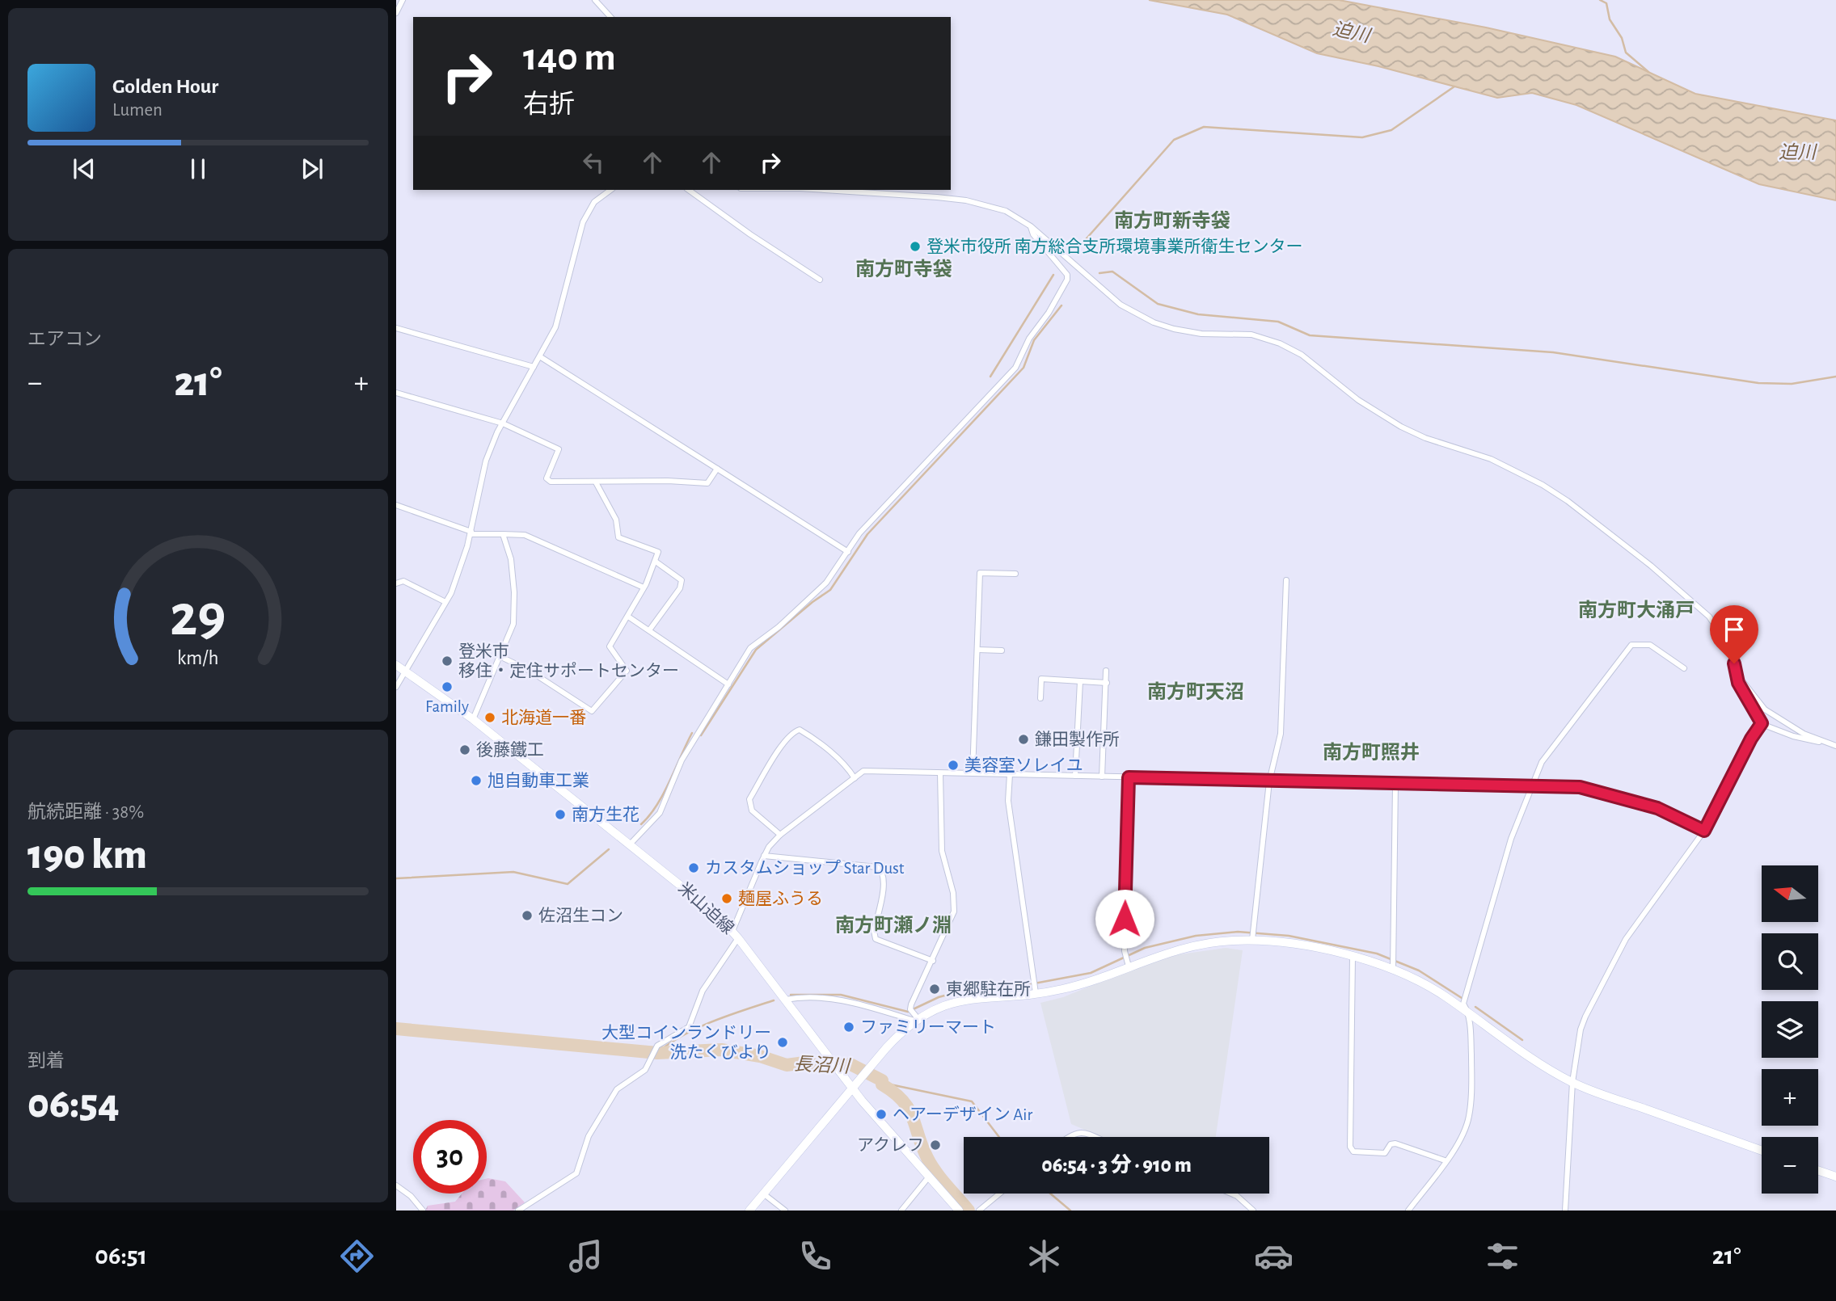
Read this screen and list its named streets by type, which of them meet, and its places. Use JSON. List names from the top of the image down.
{
  "streets": {
    "street": ["米山迫線"]
  },
  "districts": [
    "南方町新寺袋",
    "南方町寺袋",
    "南方町大涌戸",
    "南方町天沼",
    "南方町照井",
    "南方町瀬ノ淵"
  ],
  "water": ["迫川", "長沼川"],
  "places": [
    "登米市役所 南方総合支所環境事業所衛生センター",
    "登米市 移住・定住サポートセンター",
    "Family",
    "北海道一番",
    "鎌田製作所",
    "後藤鐵工",
    "美容室ソレイユ",
    "旭自動車工業",
    "南方生花",
    "カスタムショップ Star Dust",
    "麺屋ふうる",
    "佐沼生コン",
    "東郷駐在所",
    "ファミリーマート",
    "大型コインランドリー 洗たくびより",
    "ヘアーデザイン Air",
    "アクレフ"
  ],
  "north": "left",
  "page": {
    "turn": ["140 m", "右折"],
    "song": ["Golden Hour", "Lumen"],
    "tile": [
      "エアコン",
      ["航続距離 · 38%", "190 km"],
      ["到着", "06:54"]
    ],
    "heat": ["−", "21°", "+"],
    "map_buttons": ["+", "−"],
    "limit": "30",
    "trip": "06:54 · 3 分 · 910 m",
    "tabs": ["06:51", "21°"],
    "gauge": ["29", "km/h"]
  }
}
